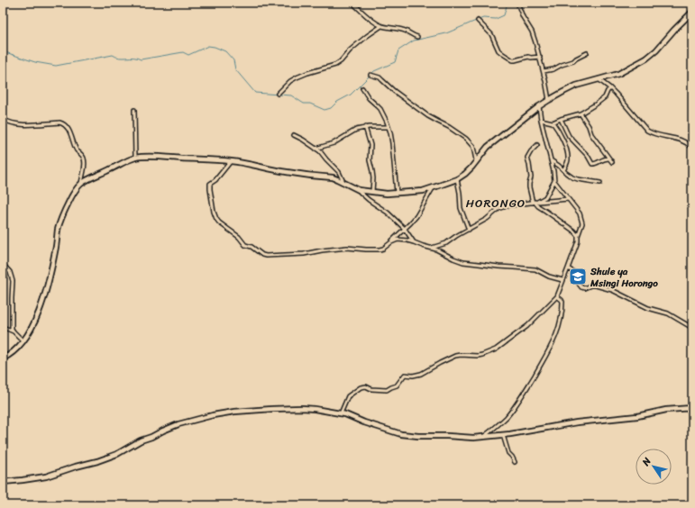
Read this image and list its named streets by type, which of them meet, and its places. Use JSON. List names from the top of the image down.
{
  "districts": ["HORONGO"],
  "places": {
    "school or university": ["Shule ya Msingi Horongo"]
  },
  "north": "top left"
}
